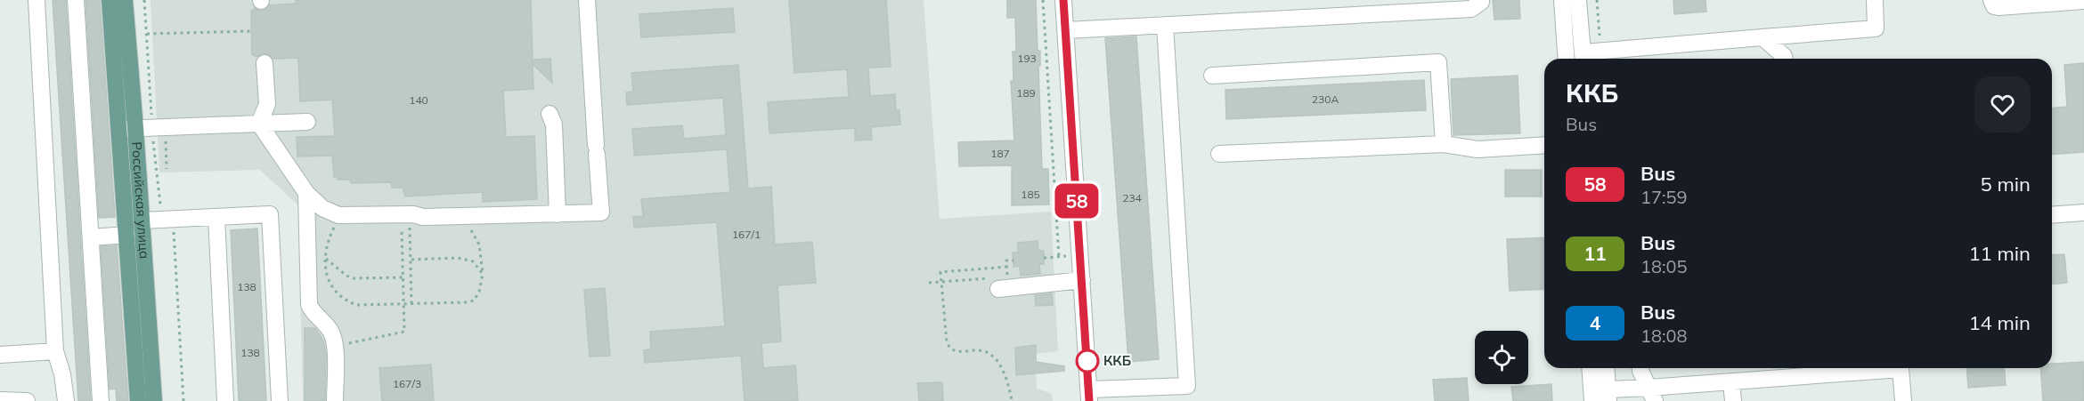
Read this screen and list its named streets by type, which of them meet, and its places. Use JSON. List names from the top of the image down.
{
  "streets": {
    "main road": ["Российская улица"]
  },
  "places": ["ККБ"],
  "lines": ["bus line 58"],
  "house_numbers": [
    "193",
    "189",
    "230А",
    "140",
    "187",
    "185",
    "234",
    "167/1",
    "138",
    "138",
    "167/3"
  ],
  "page": {
    "on_map": "58",
    "heading": ["ККБ", "Bus"],
    "list": [
      {
        "mark": "58",
        "name": "Bus",
        "note": "17:59",
        "value": "5 min"
      },
      {
        "mark": "11",
        "name": "Bus",
        "note": "18:05",
        "value": "11 min"
      },
      {
        "mark": "4",
        "name": "Bus",
        "note": "18:08",
        "value": "14 min"
      }
    ]
  }
}
